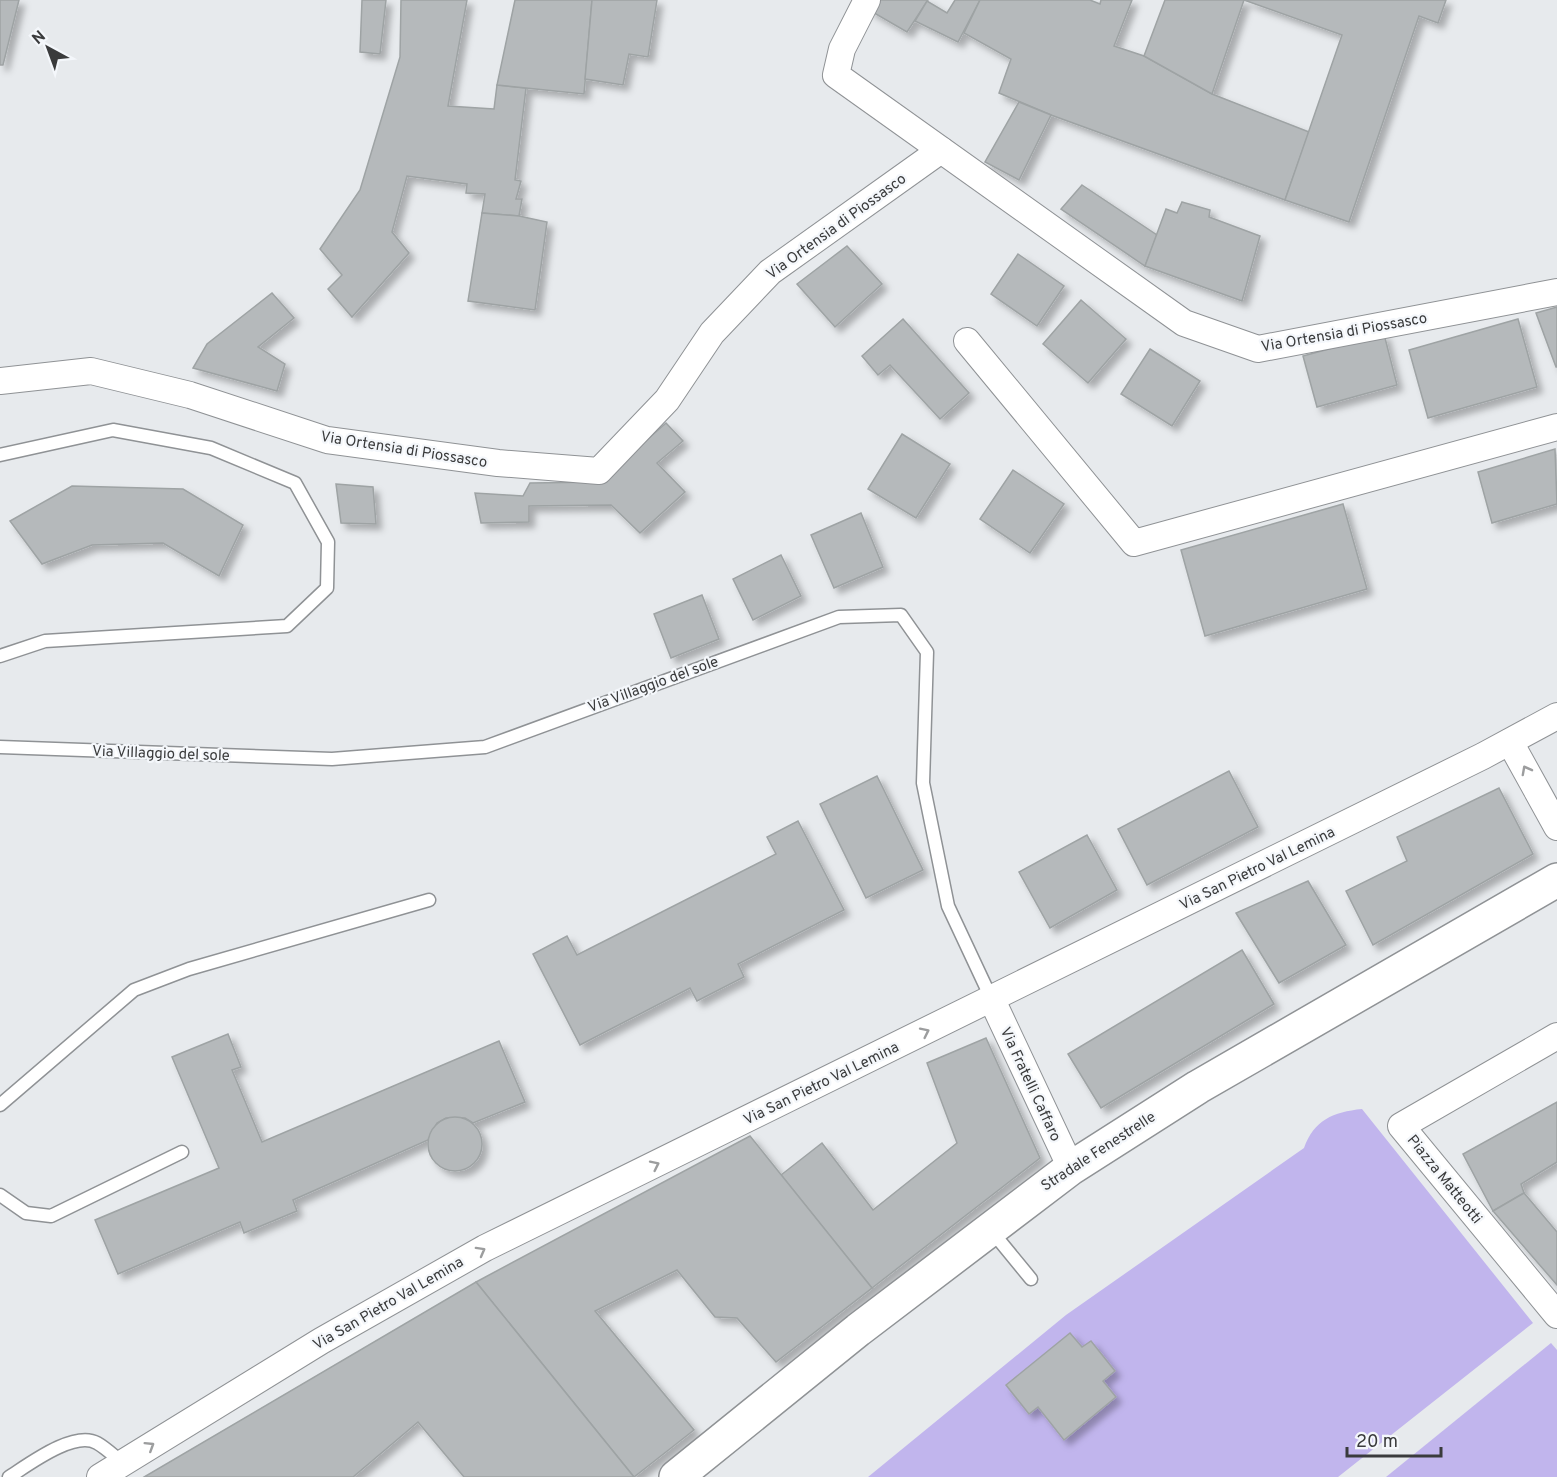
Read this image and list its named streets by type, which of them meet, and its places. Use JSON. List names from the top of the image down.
{
  "streets": {
    "main road": ["Stradale Fenestrelle"],
    "street": [
      "Via Ortensia di Piossasco",
      "Via San Pietro Val Lemina",
      "Via Fratelli Caffaro",
      "Piazza Matteotti"
    ],
    "lane": ["Via Villaggio del sole"]
  },
  "crossings": [
    ["Via Villaggio del sole", "Via San Pietro Val Lemina"],
    ["Via Villaggio del sole", "Via Fratelli Caffaro"],
    ["Via San Pietro Val Lemina", "Via Fratelli Caffaro"],
    ["Via Fratelli Caffaro", "Stradale Fenestrelle"]
  ],
  "one_way": ["Via San Pietro Val Lemina"],
  "scale_bar": "20 m",
  "north": "top left"
}
